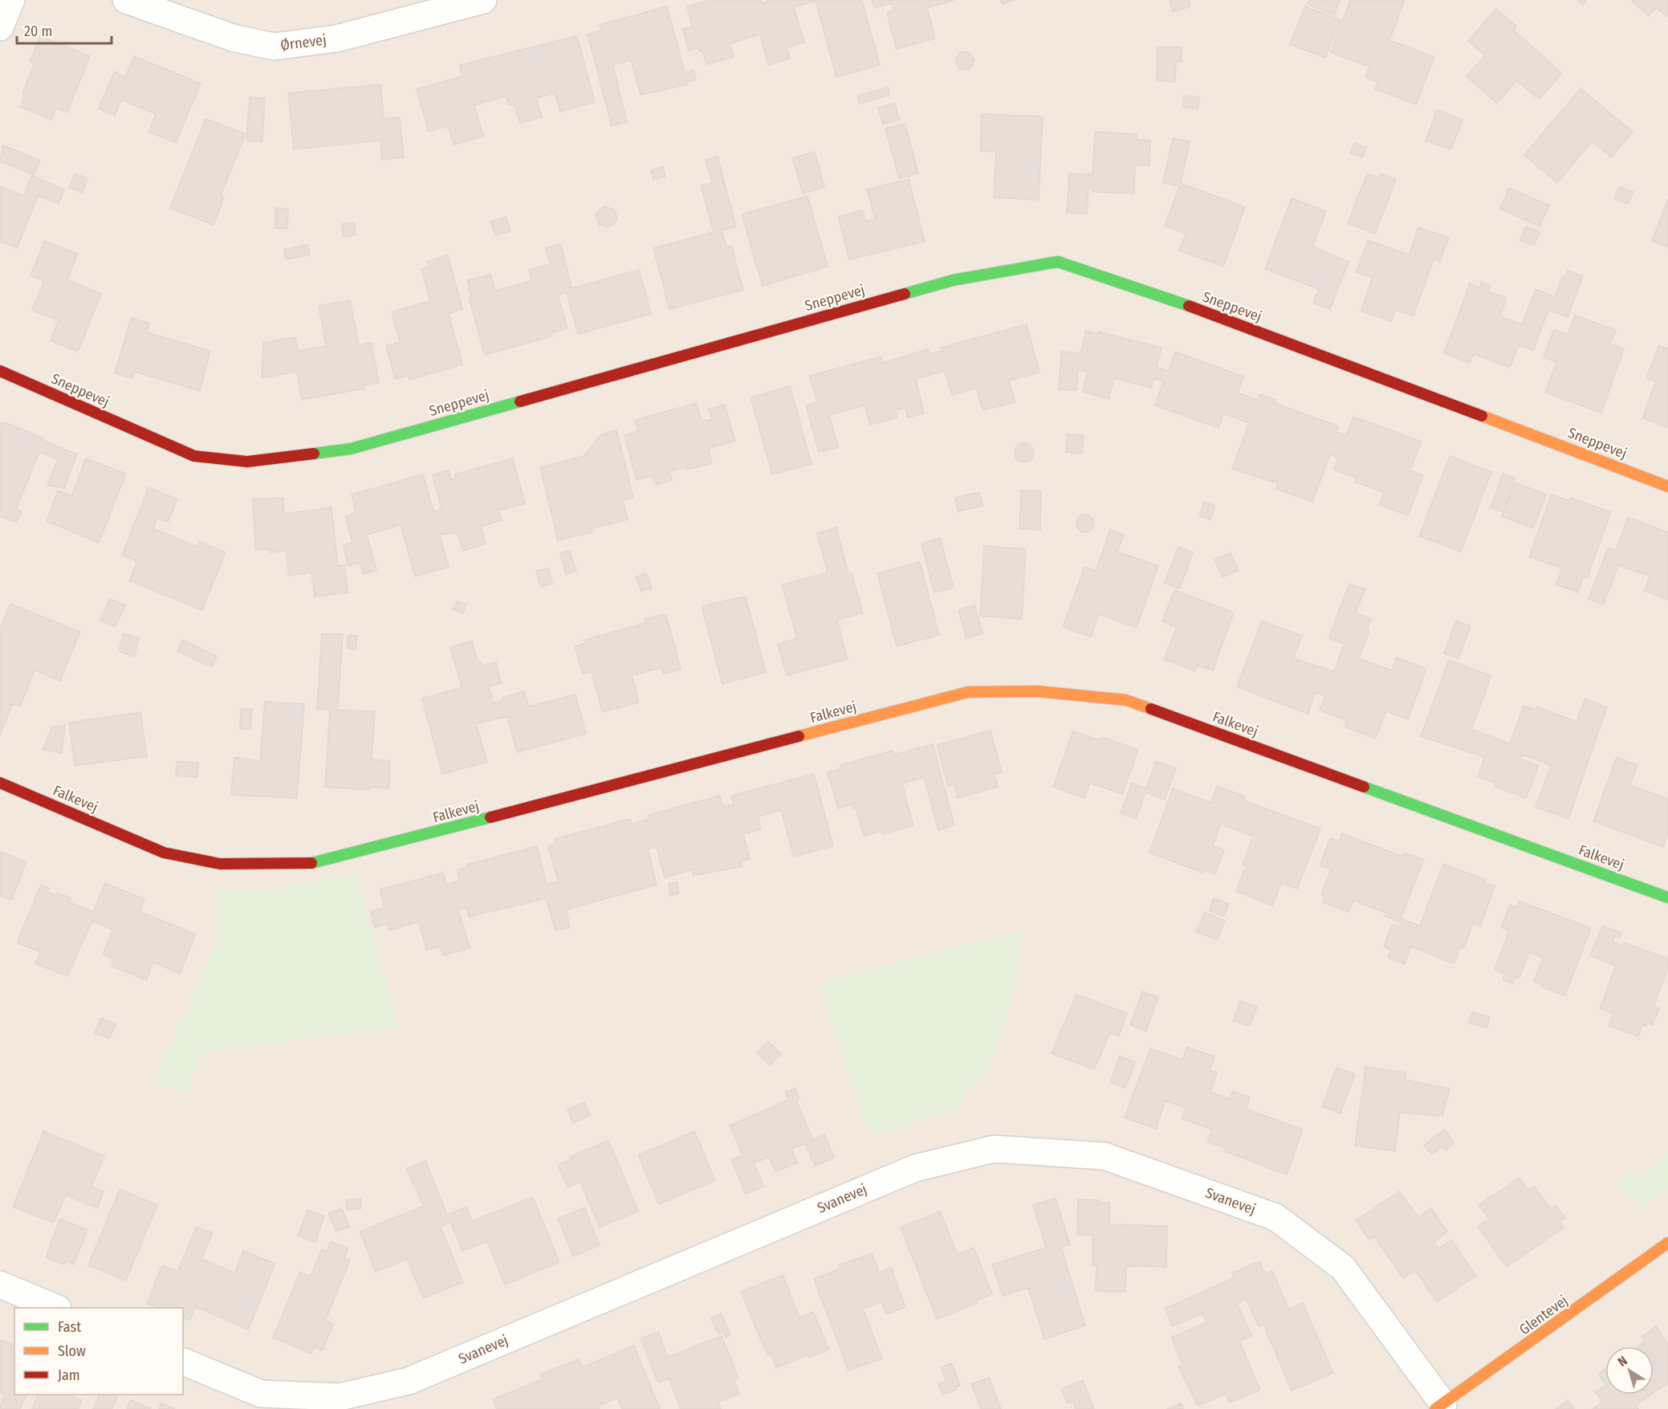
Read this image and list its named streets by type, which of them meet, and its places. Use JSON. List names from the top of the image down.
{
  "streets": {
    "street": [
      "Ørnevej",
      "Sneppevej",
      "Falkevej",
      "Svanevej",
      "Glentevej"
    ]
  },
  "crossings": [
    ["Svanevej", "Glentevej"]
  ],
  "legend": ["Fast", "Slow", "Jam"],
  "scale_bar": "20 m",
  "north": "top left"
}
